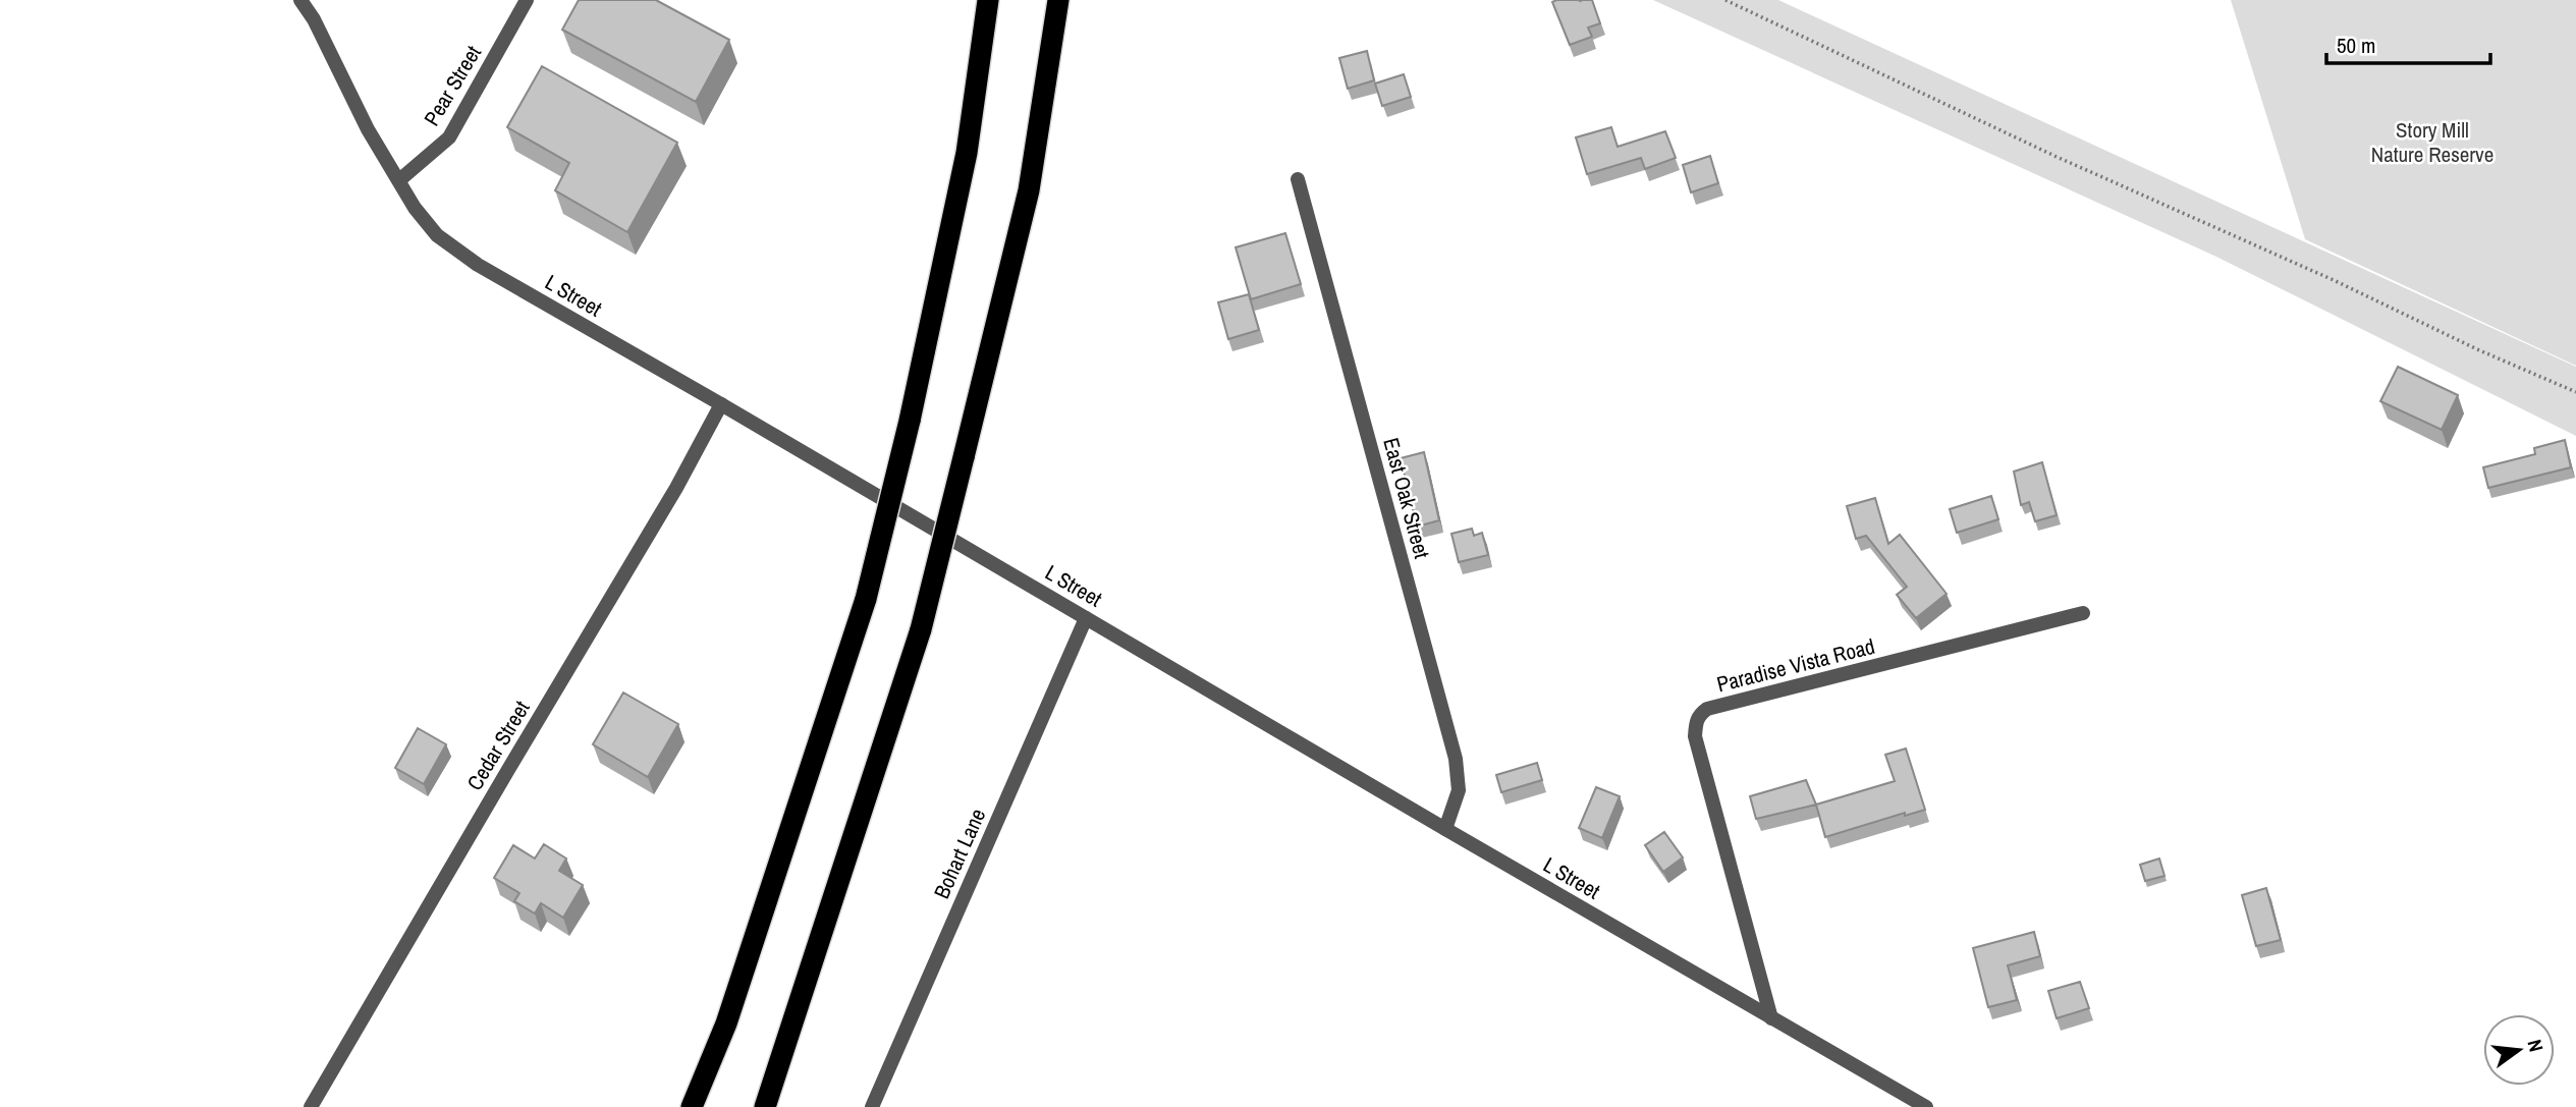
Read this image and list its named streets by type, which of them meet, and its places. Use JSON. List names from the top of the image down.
{
  "streets": {
    "street": [
      "Pear Street",
      "L Street",
      "East Oak Street",
      "Paradise Vista Road",
      "Cedar Street",
      "Bohart Lane"
    ]
  },
  "crossings": [
    ["Pear Street", "L Street"],
    ["L Street", "East Oak Street"],
    ["L Street", "Paradise Vista Road"],
    ["L Street", "Cedar Street"],
    ["L Street", "Bohart Lane"]
  ],
  "parks": ["Story Mill Nature Reserve"],
  "scale_bar": "50 m",
  "north": "right"
}
